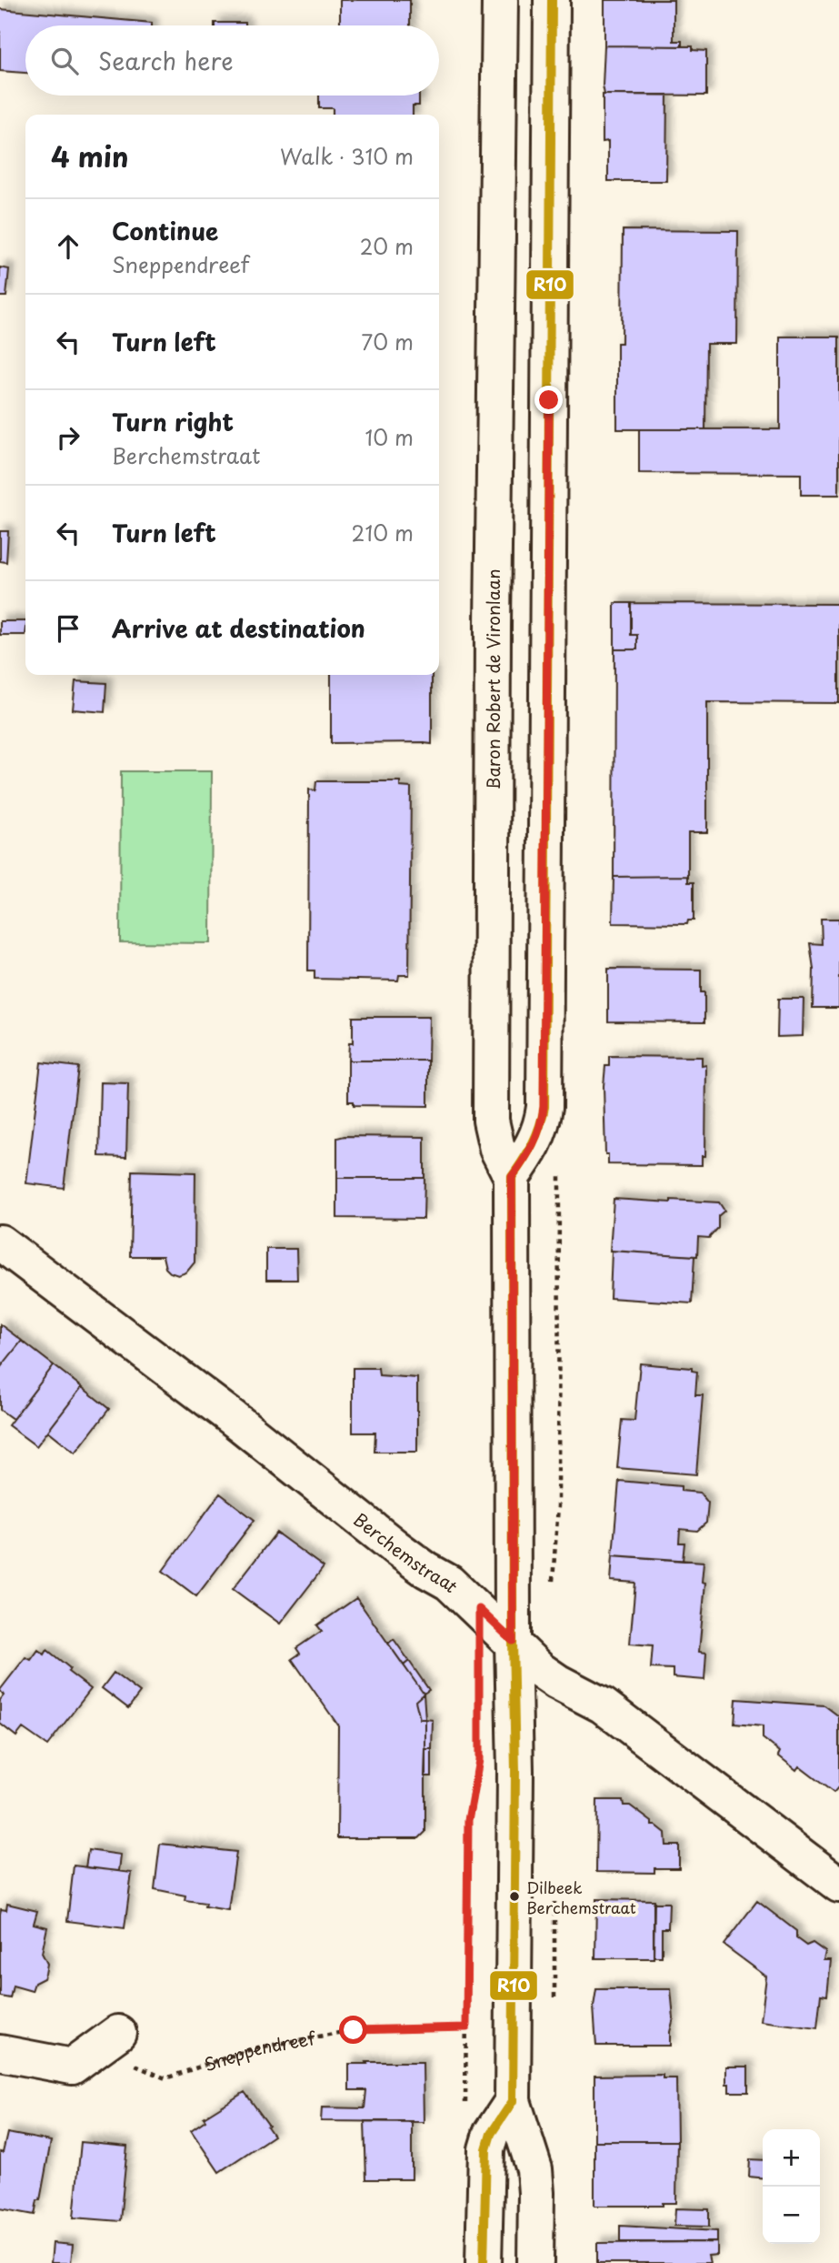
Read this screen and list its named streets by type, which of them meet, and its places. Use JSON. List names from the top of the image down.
{
  "streets": {
    "street": ["Baron Robert de Vironlaan", "Berchemstraat"],
    "path": ["Sneppendreef"]
  },
  "crossings": [
    ["Baron Robert de Vironlaan", "Berchemstraat"]
  ],
  "places": ["Dilbeek Berchemstraat"],
  "lines": ["transit line R10"],
  "page": {
    "search": "Search here",
    "heading": ["4 min", "Walk · 310 m"],
    "list": [
      ["Continue", "Sneppendreef", "20 m"],
      ["Turn left", "70 m"],
      ["Turn right", "Berchemstraat", "10 m"],
      ["Turn left", "210 m"],
      "Arrive at destination"
    ],
    "map_buttons": ["+", "−"]
  }
}
